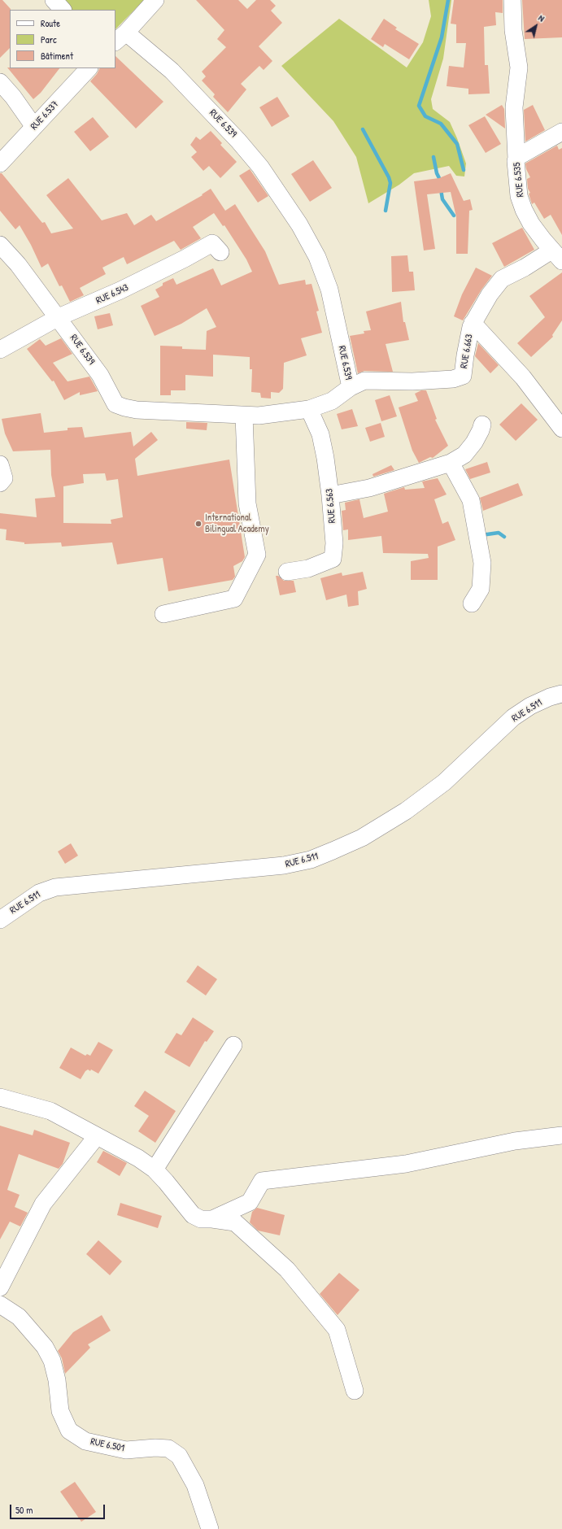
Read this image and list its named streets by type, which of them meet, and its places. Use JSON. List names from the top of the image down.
{
  "streets": {
    "street": [
      "RUE 6.537",
      "RUE 6.539",
      "RUE 6.535",
      "RUE 6.543",
      "RUE 6.663",
      "RUE 6.563",
      "RUE 6.511",
      "RUE 6.501"
    ]
  },
  "crossings": [
    ["RUE 6.539", "RUE 6.543"],
    ["RUE 6.539", "RUE 6.663"],
    ["RUE 6.539", "RUE 6.563"],
    ["RUE 6.535", "RUE 6.663"]
  ],
  "places": ["International Bilingual Academy"],
  "legend": ["Route", "Parc", "Bâtiment"],
  "scale_bar": "50 m",
  "north": "top right"
}
